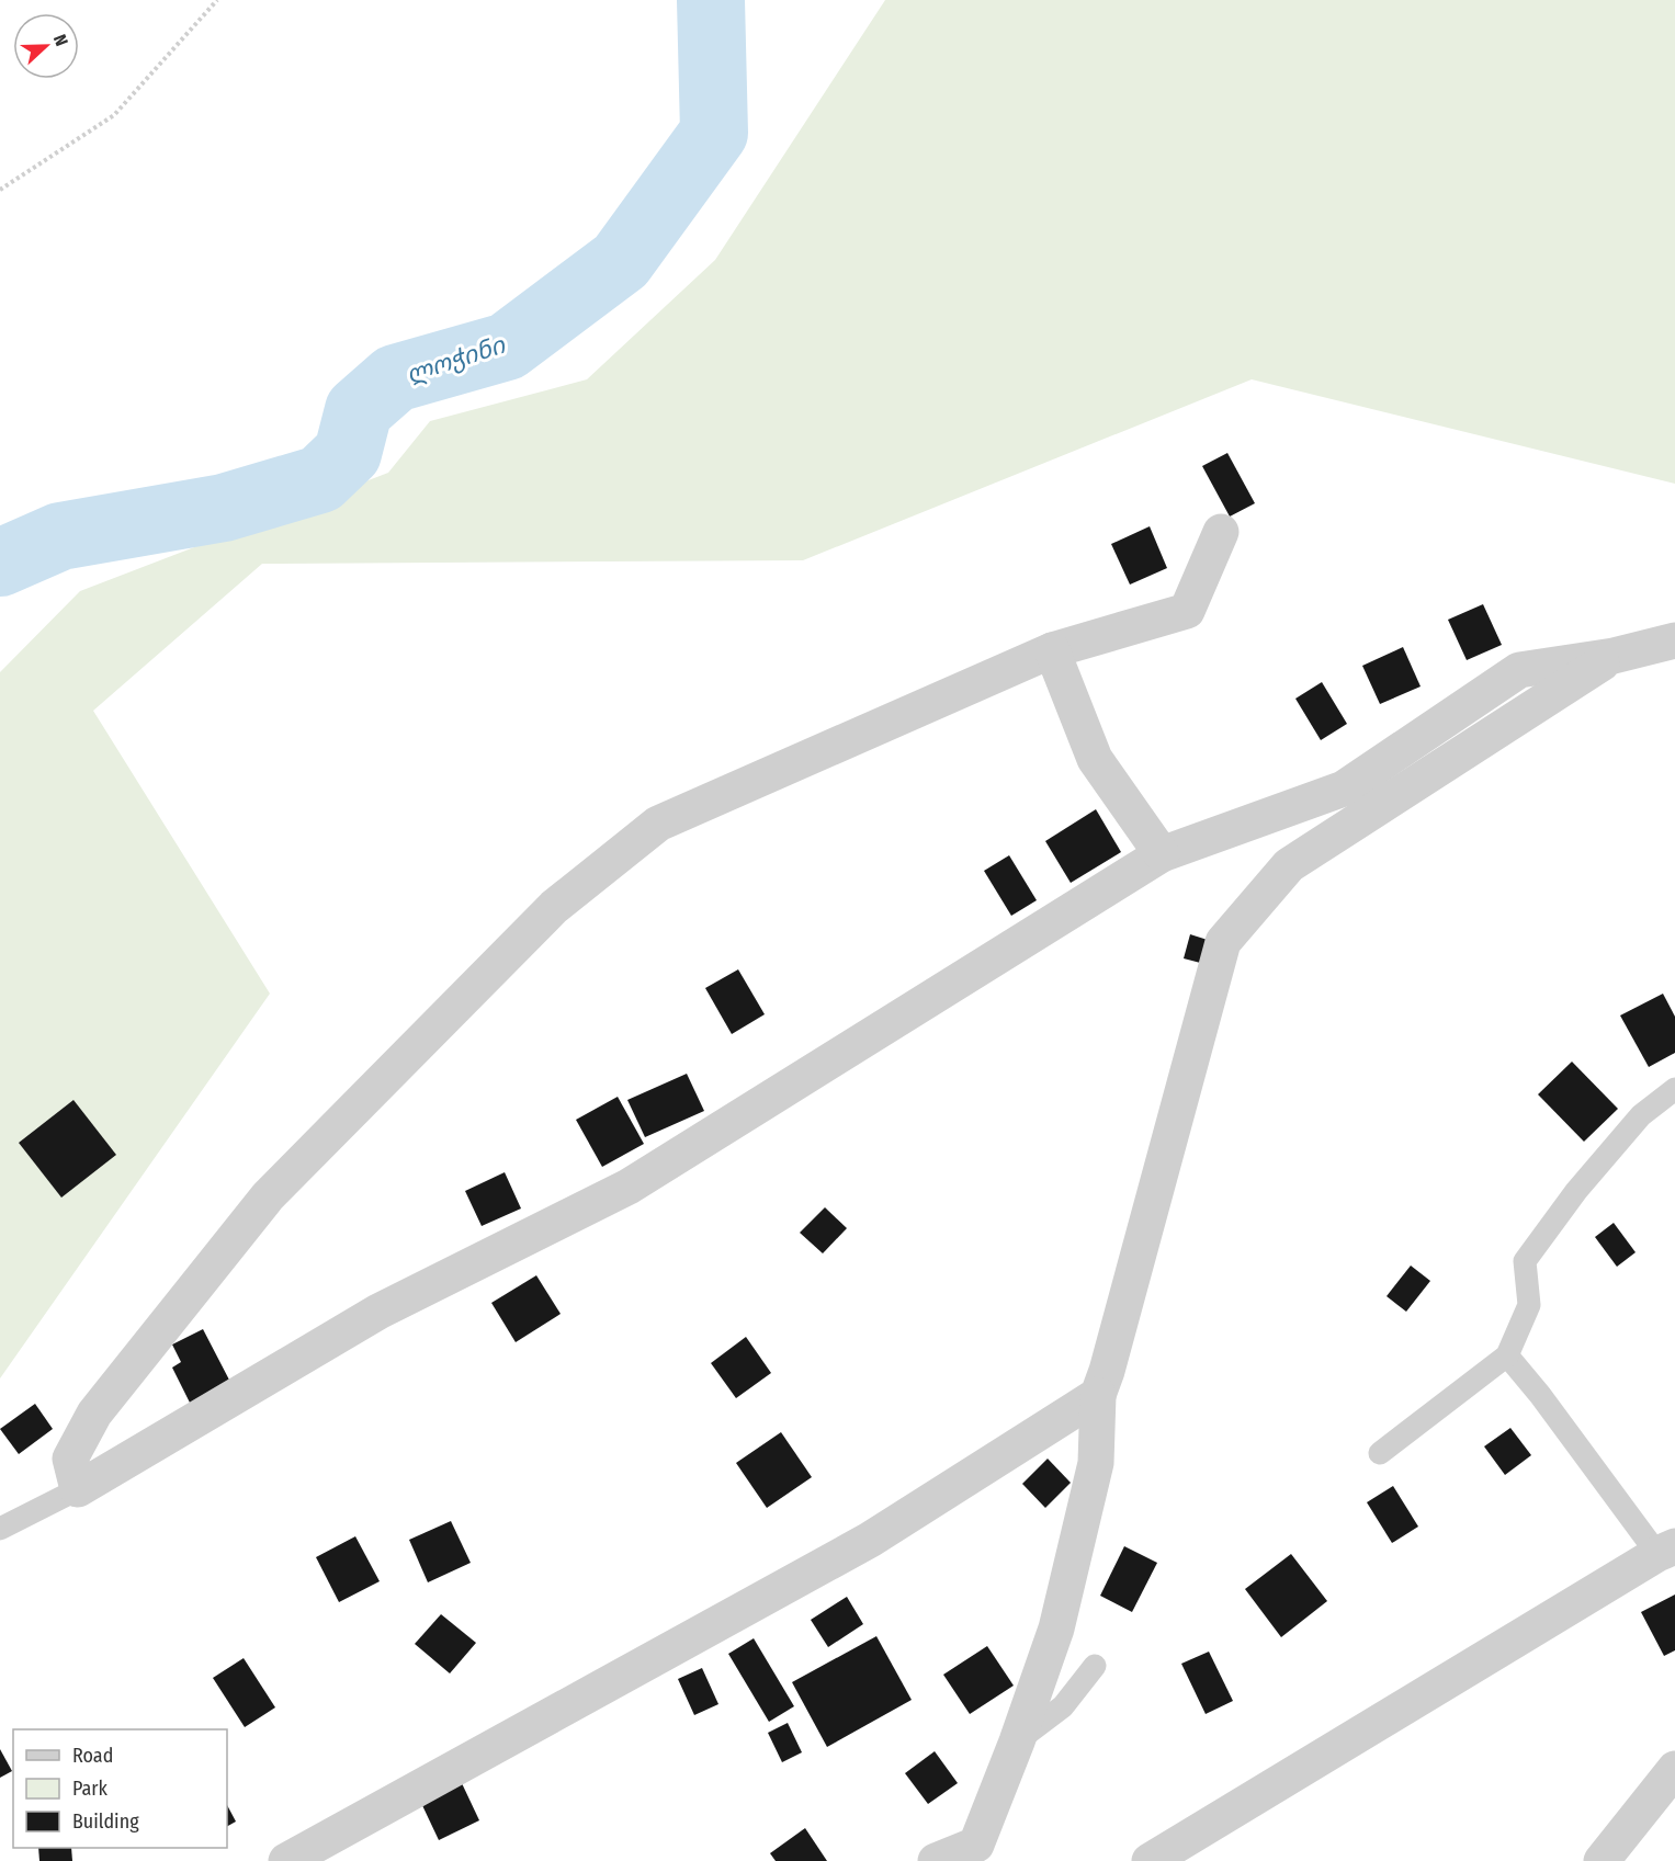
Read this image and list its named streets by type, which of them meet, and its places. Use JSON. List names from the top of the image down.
{
  "water": ["ლოჭინი"],
  "legend": ["Road", "Park", "Building"],
  "north": "right"
}
